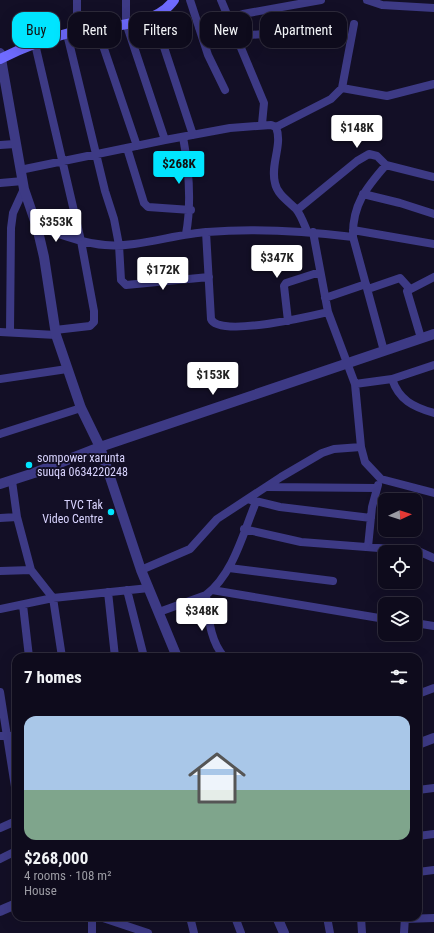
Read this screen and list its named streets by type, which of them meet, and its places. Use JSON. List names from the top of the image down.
{
  "places": ["sompower xarunta suuqa 0634220248", "TVC Tak Video Centre"],
  "north": "right",
  "page": {
    "chip": [
      "Buy",
      "Rent",
      "Filters",
      "New",
      "Apartment"
    ],
    "price": [
      "$148K",
      "$268K",
      "$353K",
      "$347K",
      "$172K",
      "$153K",
      "$348K"
    ],
    "heading": "7 homes",
    "list": [
      {
        "name": "$268,000",
        "note": "4 rooms · 108 m² · House"
      }
    ]
  }
}
